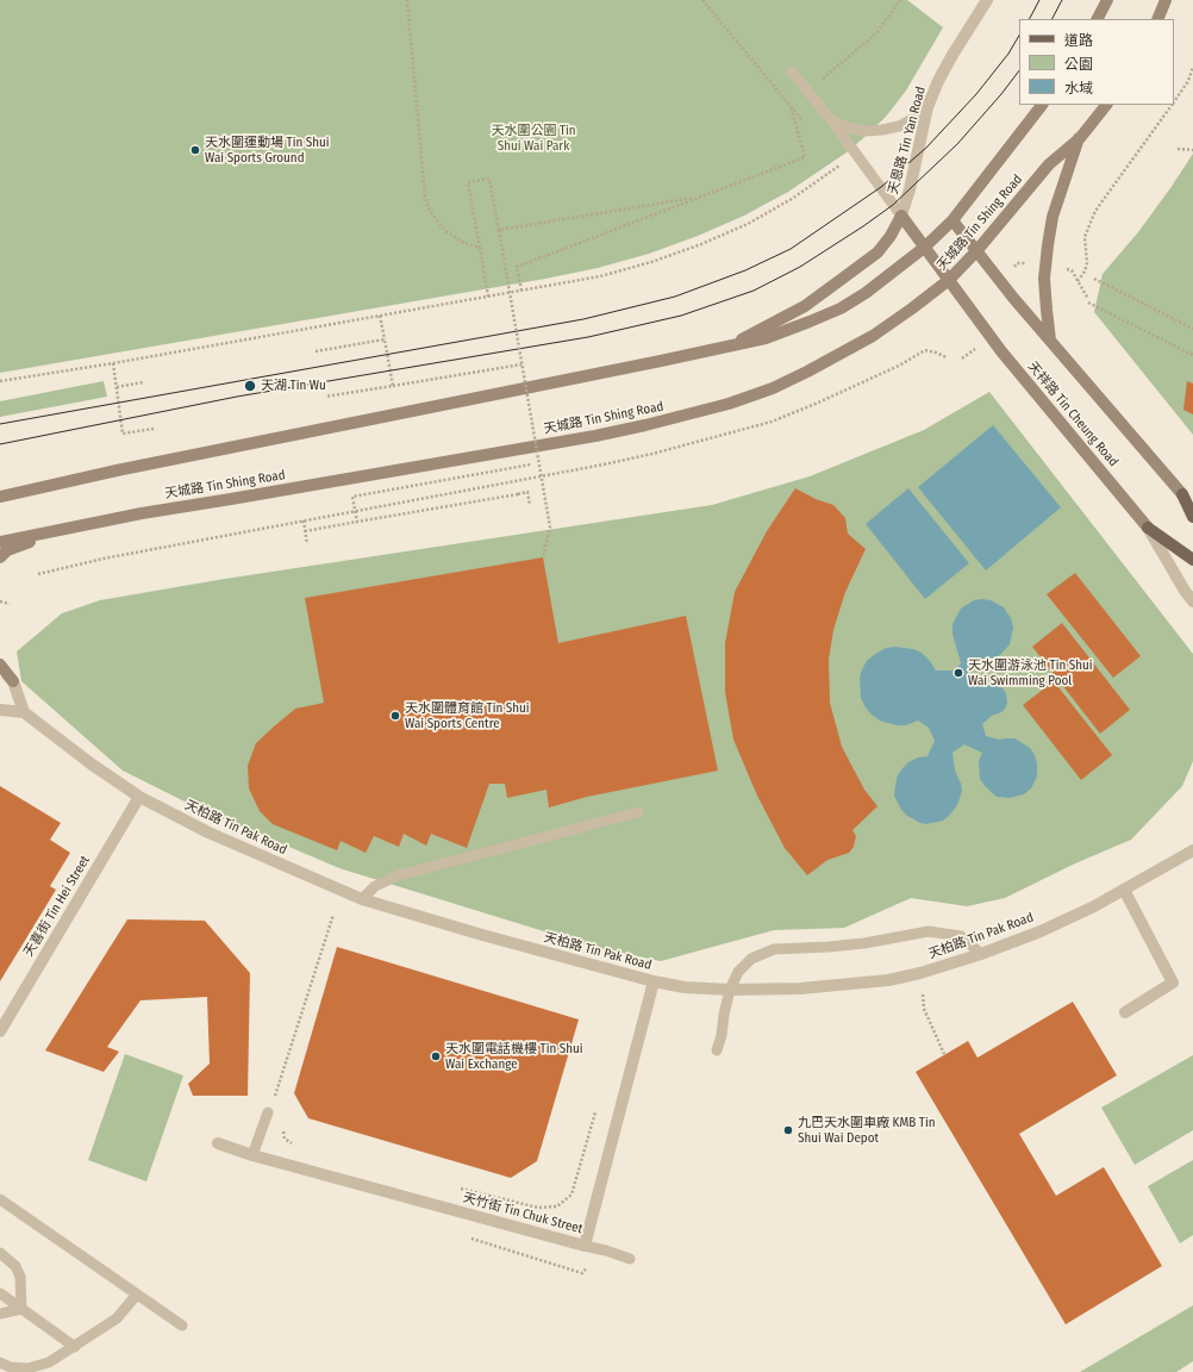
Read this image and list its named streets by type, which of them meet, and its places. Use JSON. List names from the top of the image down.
{
  "streets": {
    "main road": ["天城路 Tin Shing Road", "天祥路 Tin Cheung Road"],
    "street": [
      "天恩路 Tin Yan Road",
      "天柏路 Tin Pak Road",
      "天喜街 Tin Hei Street",
      "天竹街 Tin Chuk Street"
    ]
  },
  "crossings": [
    ["天恩路 Tin Yan Road", "天祥路 Tin Cheung Road"],
    ["天城路 Tin Shing Road", "天祥路 Tin Cheung Road"],
    ["天柏路 Tin Pak Road", "天喜街 Tin Hei Street"],
    ["天柏路 Tin Pak Road", "天竹街 Tin Chuk Street"]
  ],
  "parks": ["天水圍公園 Tin Shui Wai Park"],
  "places": [
    "天水圍運動場 Tin Shui Wai Sports Ground",
    "天湖 Tin Wu",
    "天水圍游泳池 Tin Shui Wai Swimming Pool",
    "天水圍體育館 Tin Shui Wai Sports Centre",
    "天水圍電話機樓 Tin Shui Wai Exchange",
    "九巴天水圍車廠 KMB Tin Shui Wai Depot"
  ],
  "legend": ["道路", "公園", "水域"]
}
